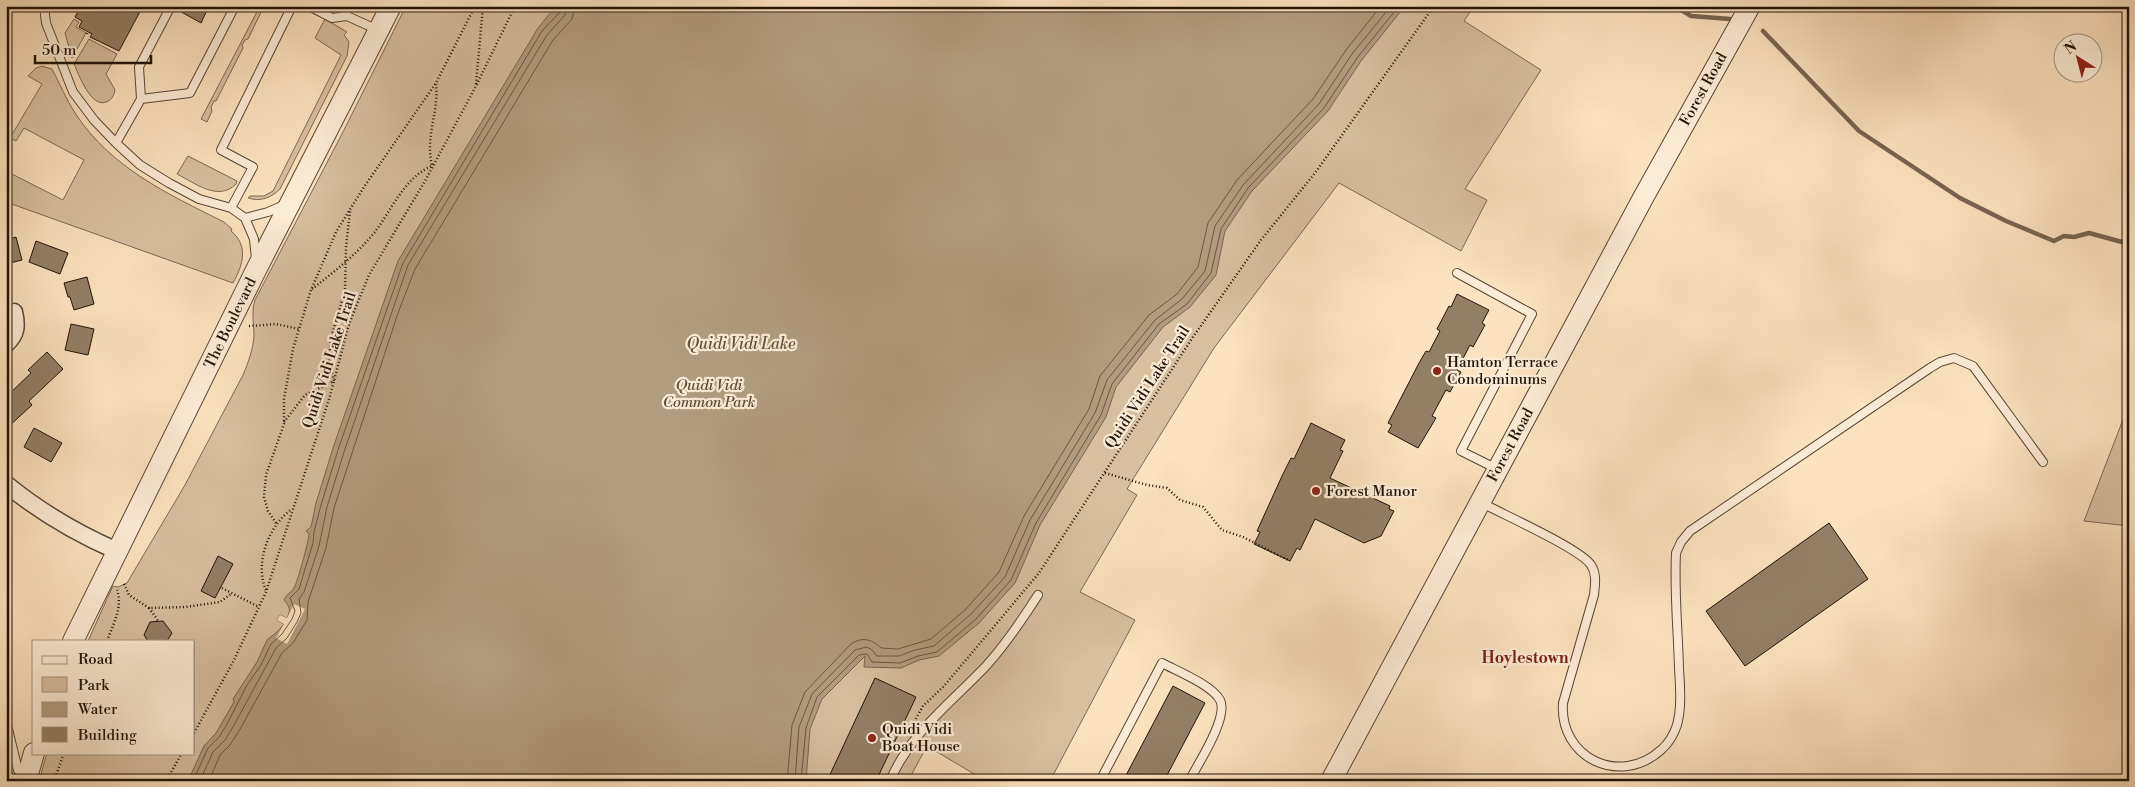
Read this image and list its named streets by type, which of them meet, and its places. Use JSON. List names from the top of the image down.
{
  "streets": {
    "street": ["Forest Road", "The Boulevard"],
    "path": ["Quidi Vidi Lake Trail"]
  },
  "districts": ["Hoylestown"],
  "water": ["Quidi Vidi Lake"],
  "parks": ["Quidi Vidi Common Park"],
  "places": ["Hamton Terrace Condominums", "Forest Manor", "Quidi Vidi Boat House"],
  "legend": [
    "Road",
    "Park",
    "Water",
    "Building"
  ],
  "scale_bar": "50 m",
  "north": "top left"
}
